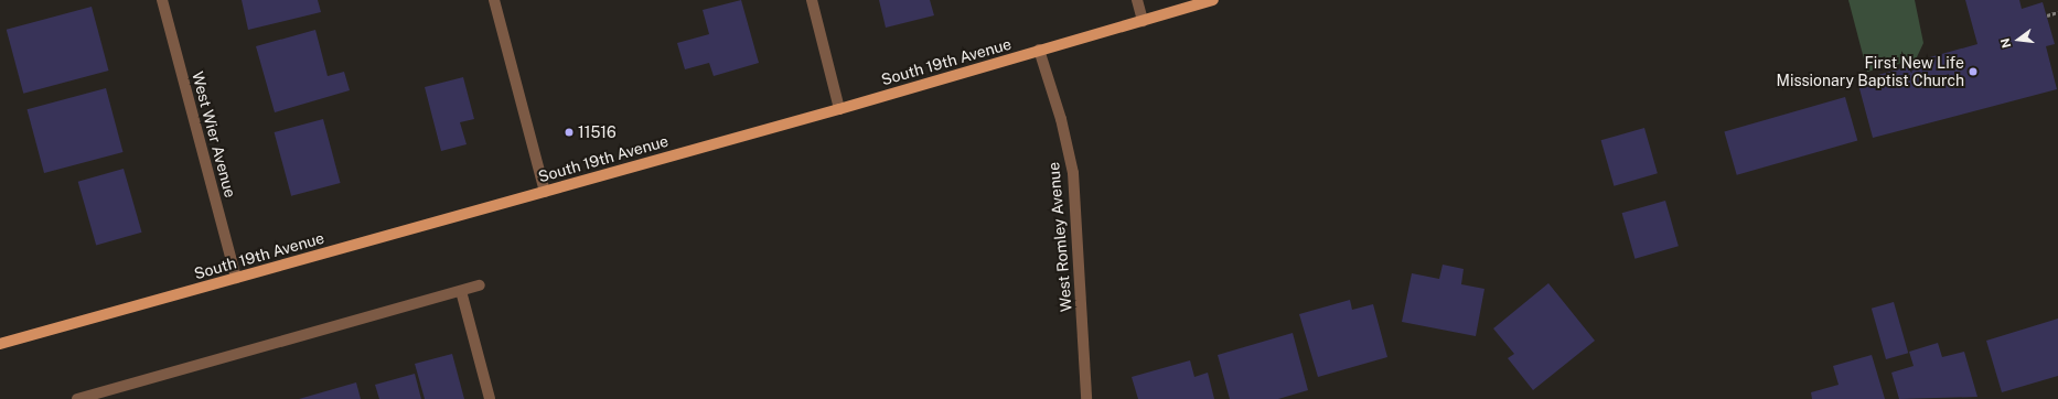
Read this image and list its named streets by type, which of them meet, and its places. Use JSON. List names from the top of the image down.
{
  "streets": {
    "main road": ["South 19th Avenue"],
    "street": ["West Wier Avenue", "West Romley Avenue"]
  },
  "crossings": [
    ["South 19th Avenue", "West Wier Avenue"],
    ["South 19th Avenue", "West Romley Avenue"]
  ],
  "places": ["First New Life Missionary Baptist Church", "11516"],
  "north": "left"
}
